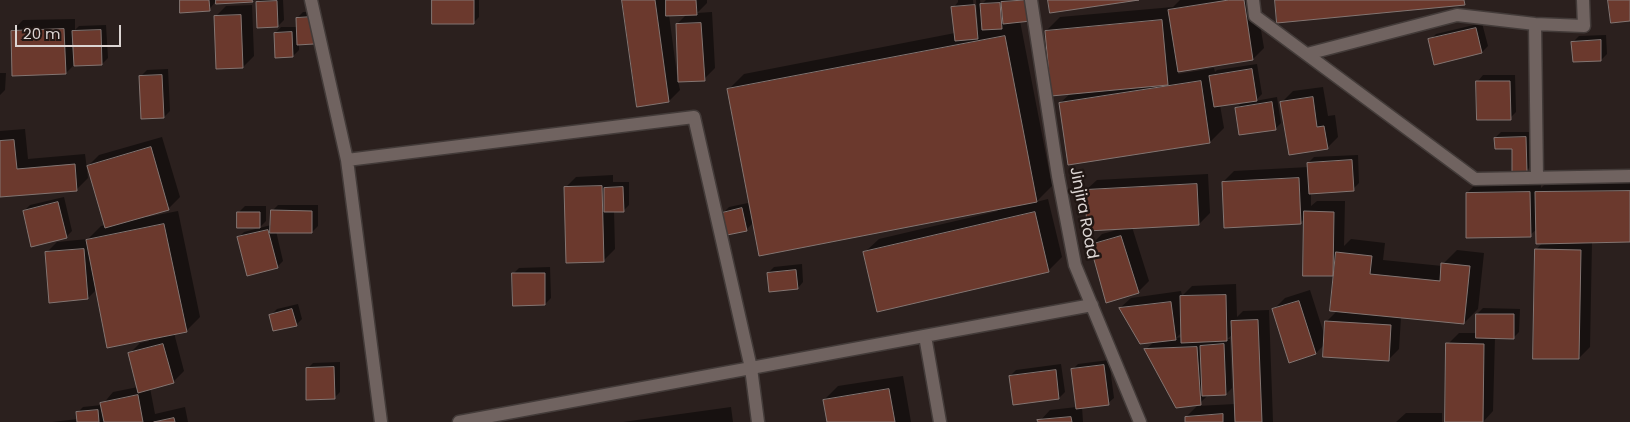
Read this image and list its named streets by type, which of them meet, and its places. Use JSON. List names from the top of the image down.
{
  "streets": {
    "street": ["Jinjira Road"]
  },
  "scale_bar": "20 m"
}
